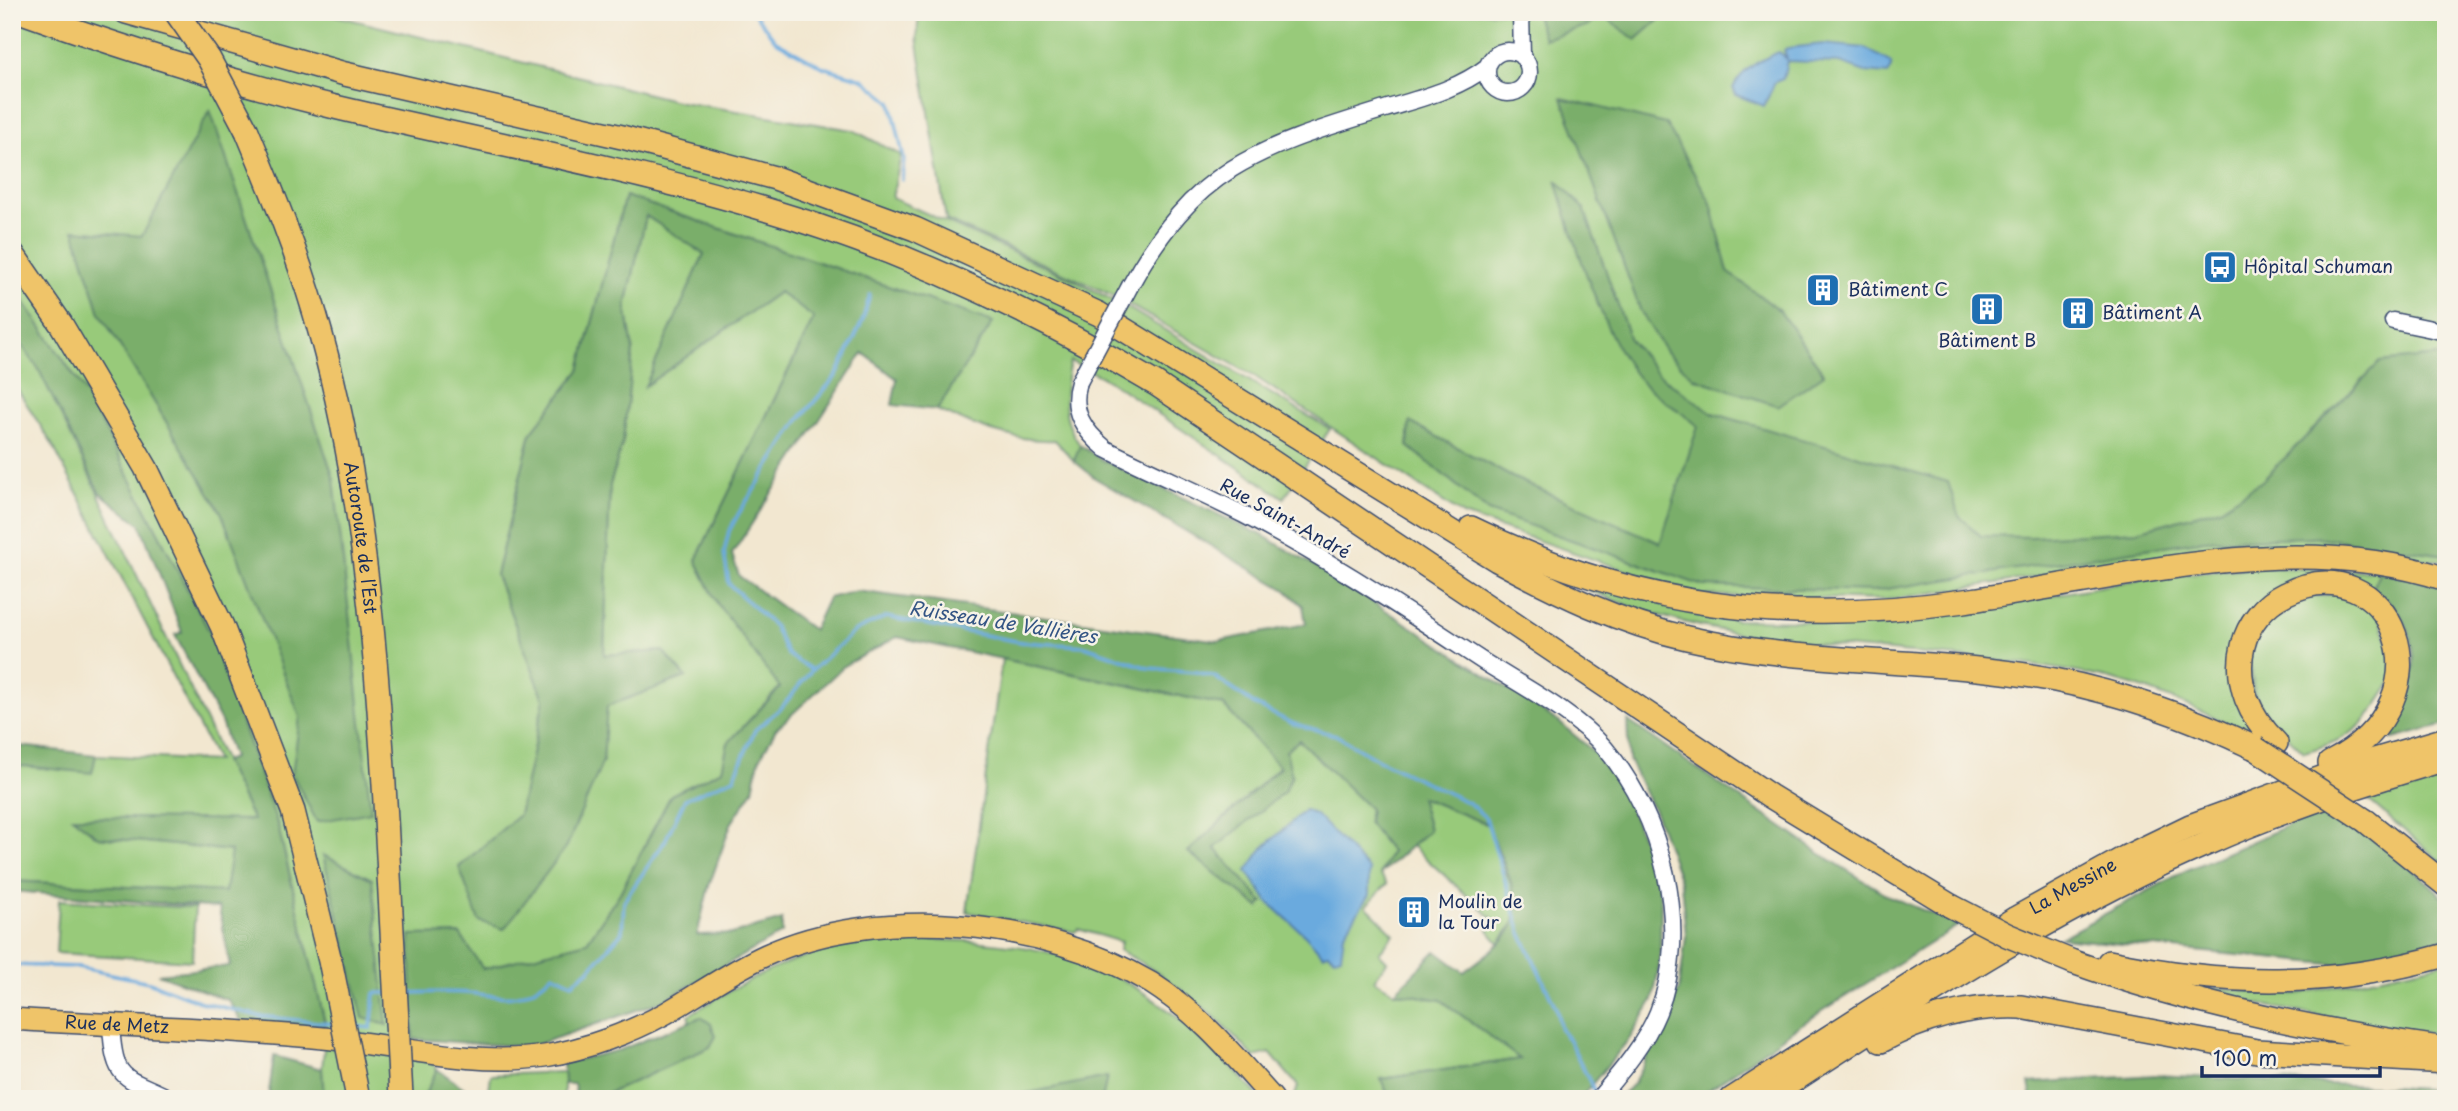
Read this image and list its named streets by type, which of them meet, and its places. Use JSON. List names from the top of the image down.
{
  "streets": {
    "highway": ["Autoroute de l’Est", "La Messine"],
    "main road": ["Rue de Metz"],
    "street": ["Rue Saint-André"]
  },
  "water": ["Ruisseau de Vallières"],
  "places": {
    "bus stop": ["Hôpital Schuman"],
    "building": [
      "Bâtiment C",
      "Bâtiment B",
      "Bâtiment A",
      "Moulin de la Tour"
    ]
  },
  "scale_bar": "100 m"
}
